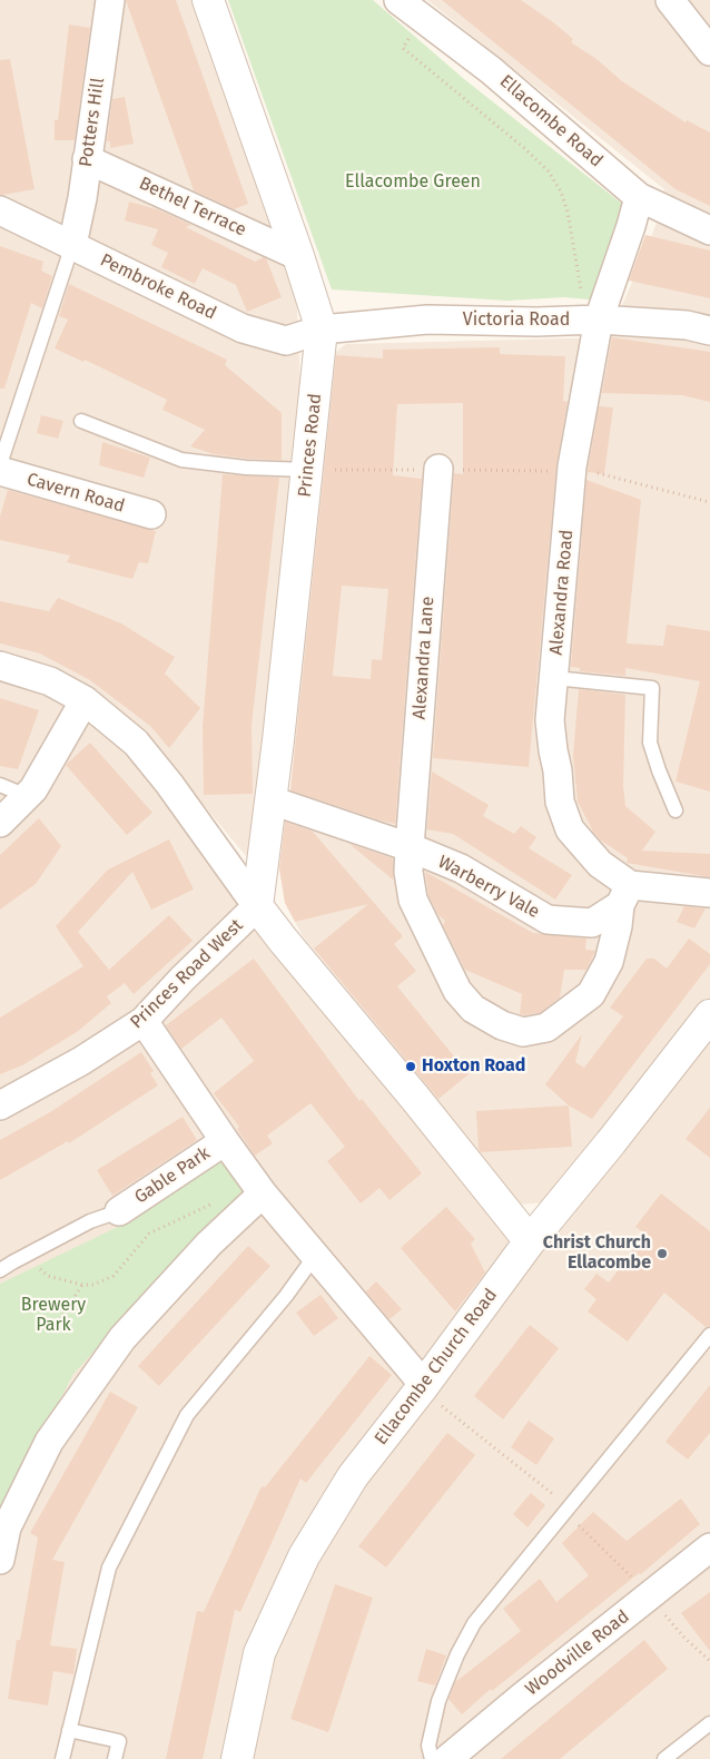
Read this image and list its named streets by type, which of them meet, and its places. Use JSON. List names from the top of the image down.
{
  "streets": {
    "street": [
      "Ellacombe Road",
      "Potters Hill",
      "Bethel Terrace",
      "Pembroke Road",
      "Victoria Road",
      "Princes Road",
      "Cavern Road",
      "Alexandra Road",
      "Alexandra Lane",
      "Warberry Vale",
      "Princes Road West",
      "Gable Park",
      "Ellacombe Church Road",
      "Woodville Road"
    ]
  },
  "crossings": [
    ["Ellacombe Road", "Alexandra Road"],
    ["Potters Hill", "Bethel Terrace"],
    ["Potters Hill", "Pembroke Road"],
    ["Bethel Terrace", "Princes Road"],
    ["Pembroke Road", "Victoria Road"],
    ["Pembroke Road", "Princes Road"],
    ["Victoria Road", "Princes Road"],
    ["Victoria Road", "Alexandra Road"],
    ["Princes Road", "Warberry Vale"],
    ["Princes Road", "Princes Road West"],
    ["Alexandra Road", "Alexandra Lane"],
    ["Alexandra Road", "Warberry Vale"],
    ["Alexandra Lane", "Warberry Vale"]
  ],
  "parks": ["Ellacombe Green", "Brewery Park"],
  "places": ["Hoxton Road", "Christ Church Ellacombe"]
}
